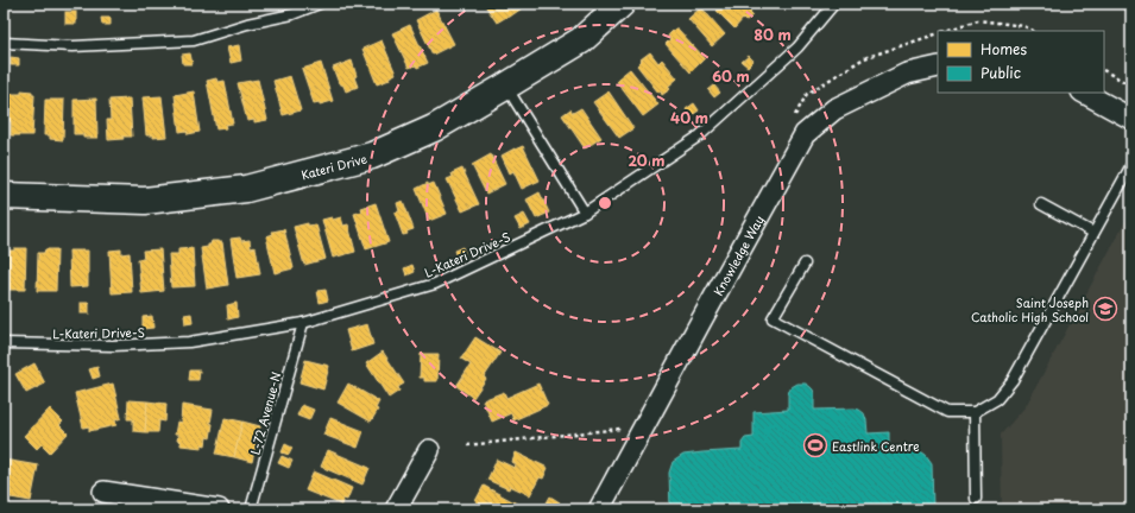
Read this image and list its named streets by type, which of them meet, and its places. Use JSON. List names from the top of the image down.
{
  "streets": {
    "street": ["Kateri Drive", "Knowledge Way"],
    "lane": ["L-Kateri Drive-S", "L-72 Avenue-N"]
  },
  "crossings": [
    ["L-Kateri Drive-S", "L-72 Avenue-N"]
  ],
  "places": {
    "school or university": ["Saint Joseph Catholic High School"],
    "sports": ["Eastlink Centre"]
  },
  "legend": ["Homes", "Public"],
  "rings": [
    "80 m",
    "60 m",
    "40 m",
    "20 m"
  ]
}
